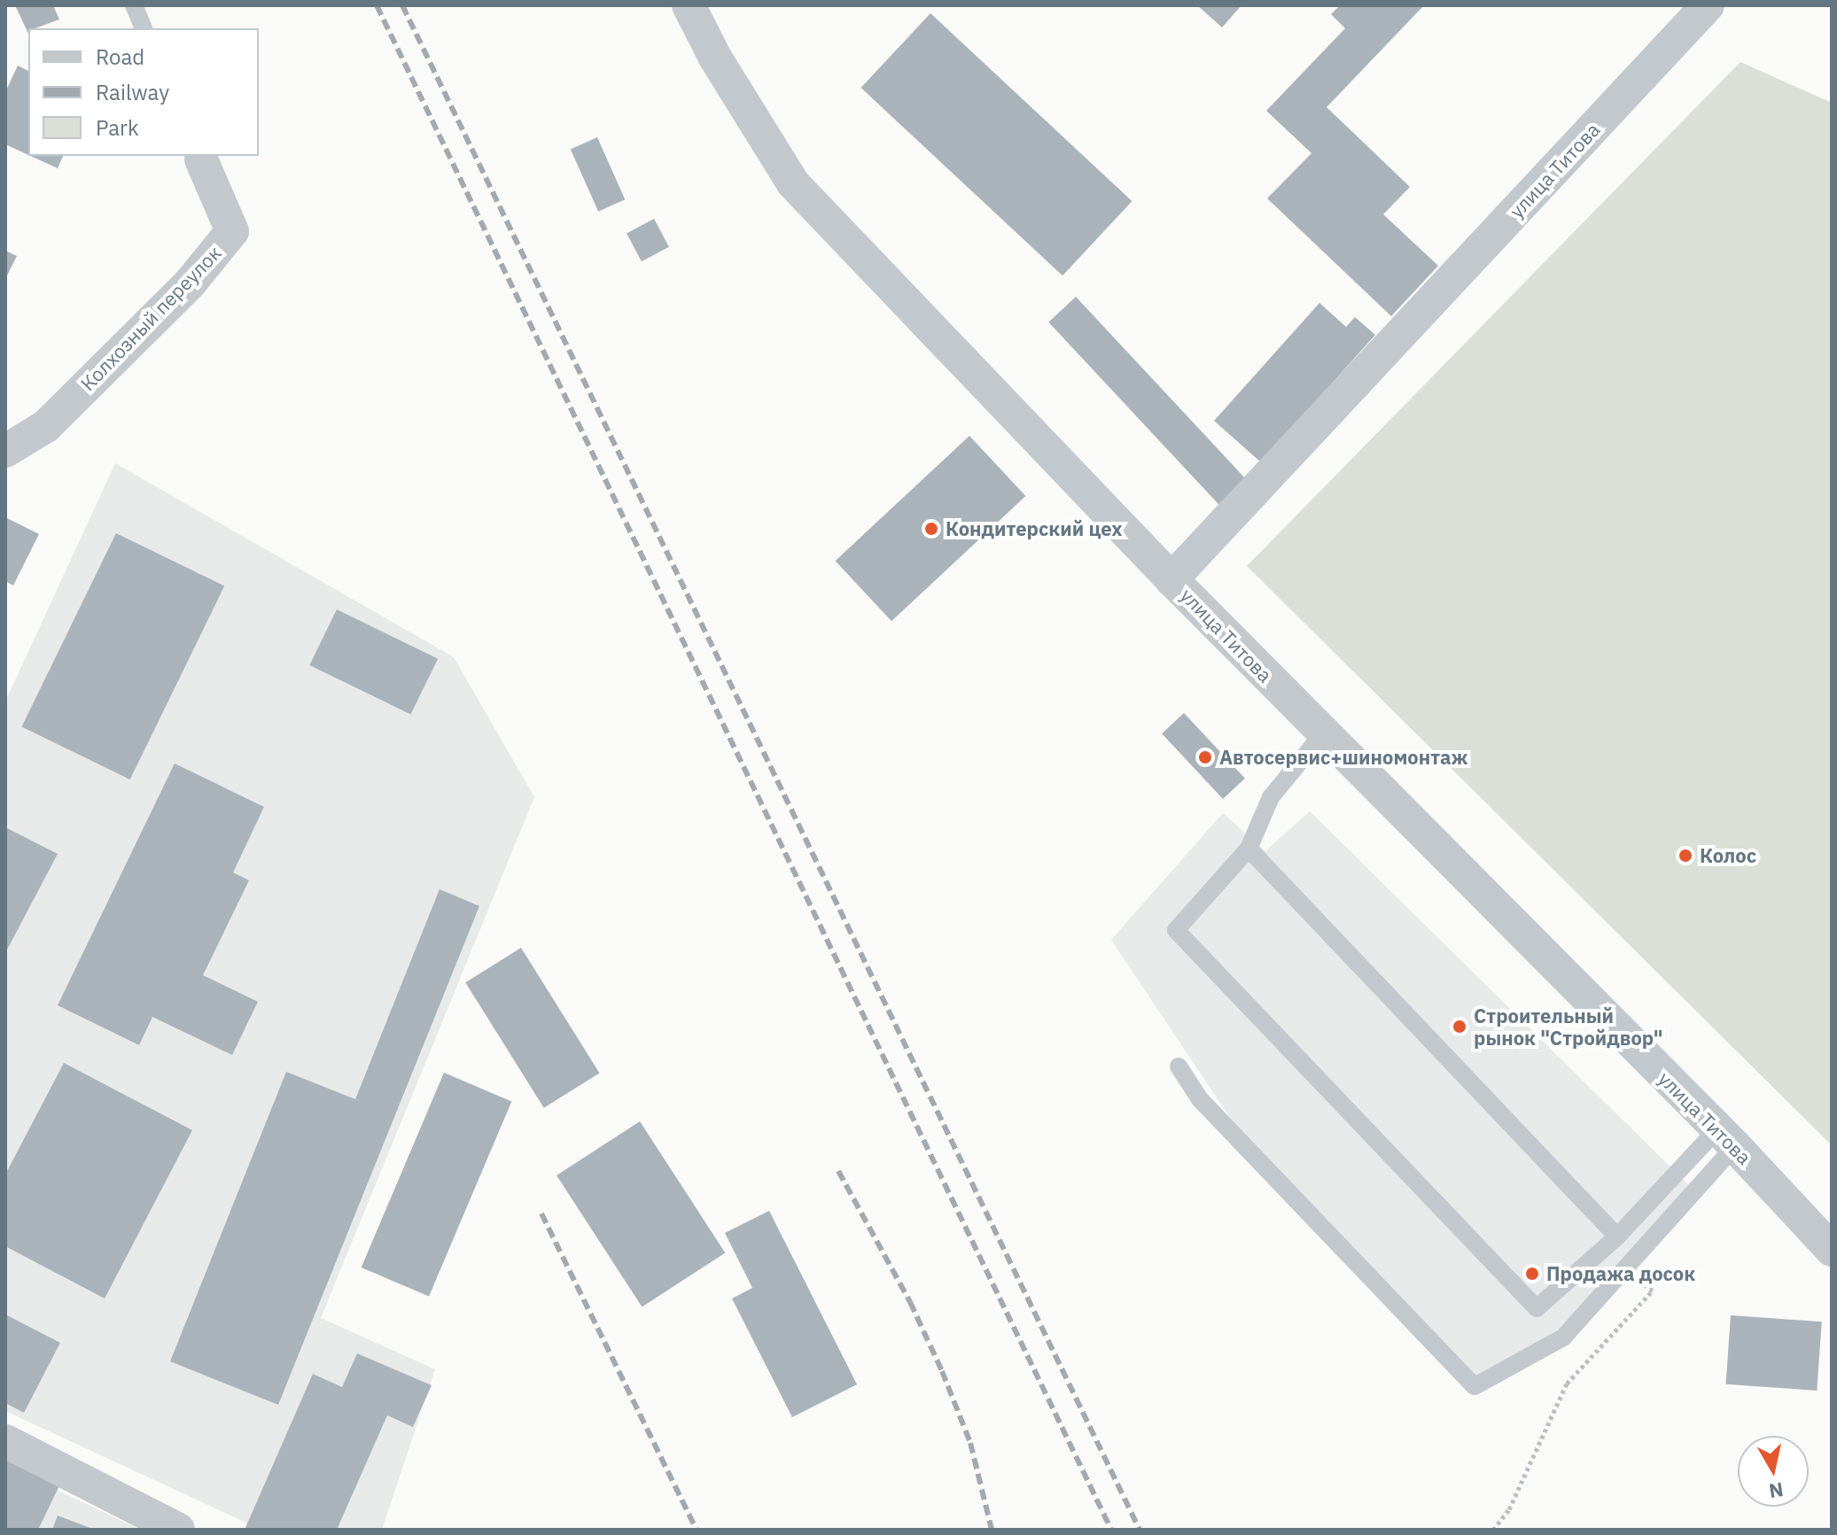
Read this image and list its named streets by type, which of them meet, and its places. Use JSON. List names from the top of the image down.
{
  "streets": {
    "street": ["улица Титова", "Колхозный переулок"]
  },
  "places": [
    "Кондитерский цех",
    "Автосервис+шиномонтаж",
    "Колос",
    "Строительный рынок \"Стройдвор\"",
    "Продажа досок"
  ],
  "legend": ["Road", "Railway", "Park"],
  "north": "bottom"
}
